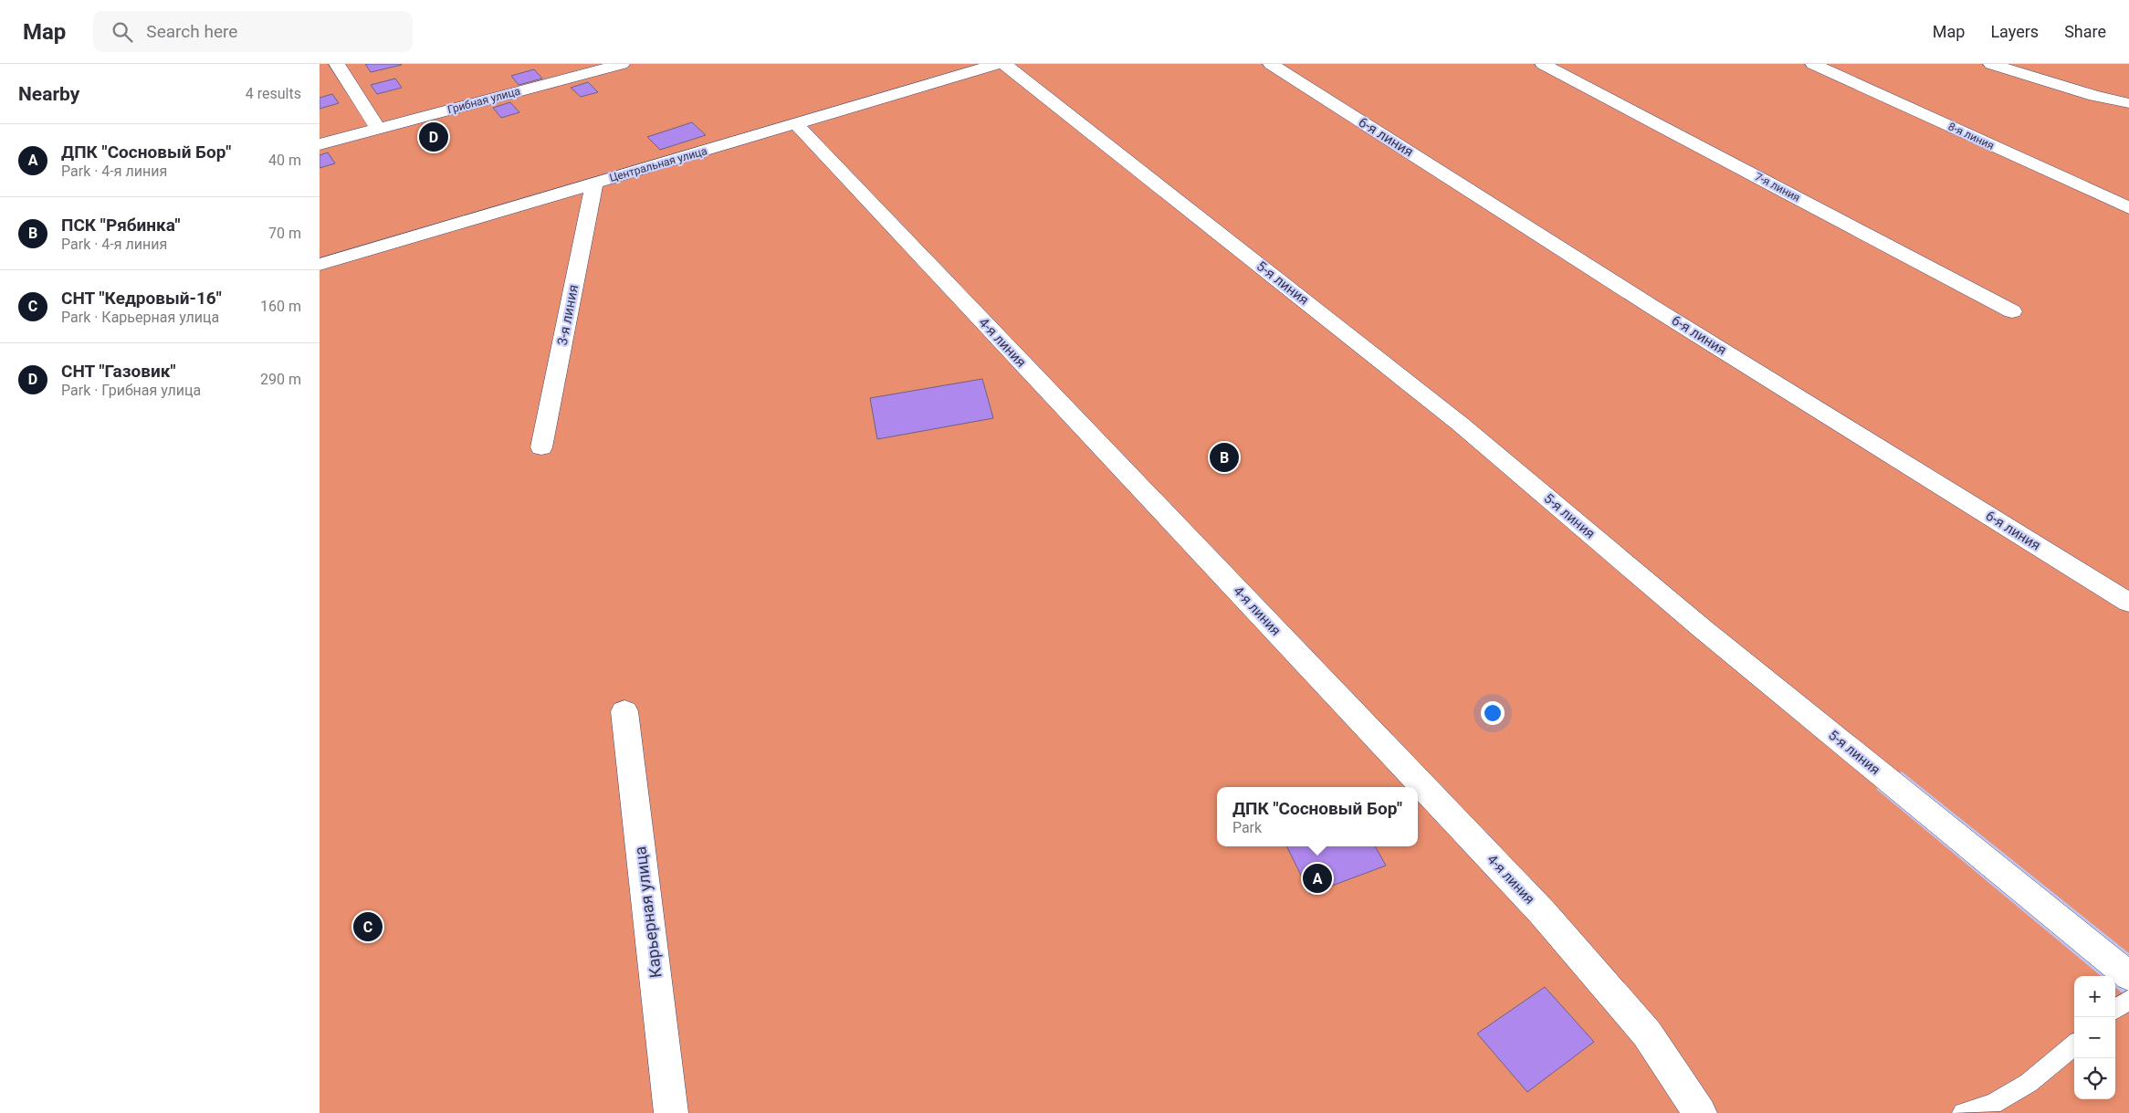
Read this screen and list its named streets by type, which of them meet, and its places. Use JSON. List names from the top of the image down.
{
  "streets": {
    "street": [
      "Грибная улица",
      "8-я линия",
      "6-я линия",
      "Центральная улица",
      "7-я линия",
      "5-я линия",
      "3-я линия",
      "4-я линия",
      "Карьерная улица"
    ]
  },
  "crossings": [
    ["Центральная улица", "3-я линия"],
    ["Центральная улица", "4-я линия"]
  ],
  "page": {
    "header": "Map",
    "search": "Search here",
    "nav": ["Map", "Layers", "Share"],
    "heading": ["Nearby", "4 results"],
    "pins": [
      "D",
      "B",
      "A",
      "C"
    ],
    "list": [
      {
        "mark": "A",
        "name": "ДПК \"Сосновый Бор\"",
        "note": "Park · 4-я линия",
        "value": "40 m"
      },
      {
        "mark": "B",
        "name": "ПСК \"Рябинка\"",
        "note": "Park · 4-я линия",
        "value": "70 m"
      },
      {
        "mark": "C",
        "name": "СНТ \"Кедровый-16\"",
        "note": "Park · Карьерная улица",
        "value": "160 m"
      },
      {
        "mark": "D",
        "name": "СНТ \"Газовик\"",
        "note": "Park · Грибная улица",
        "value": "290 m"
      }
    ],
    "popup": ["ДПК \"Сосновый Бор\"", "Park"],
    "map_buttons": ["+", "−"]
  }
}
